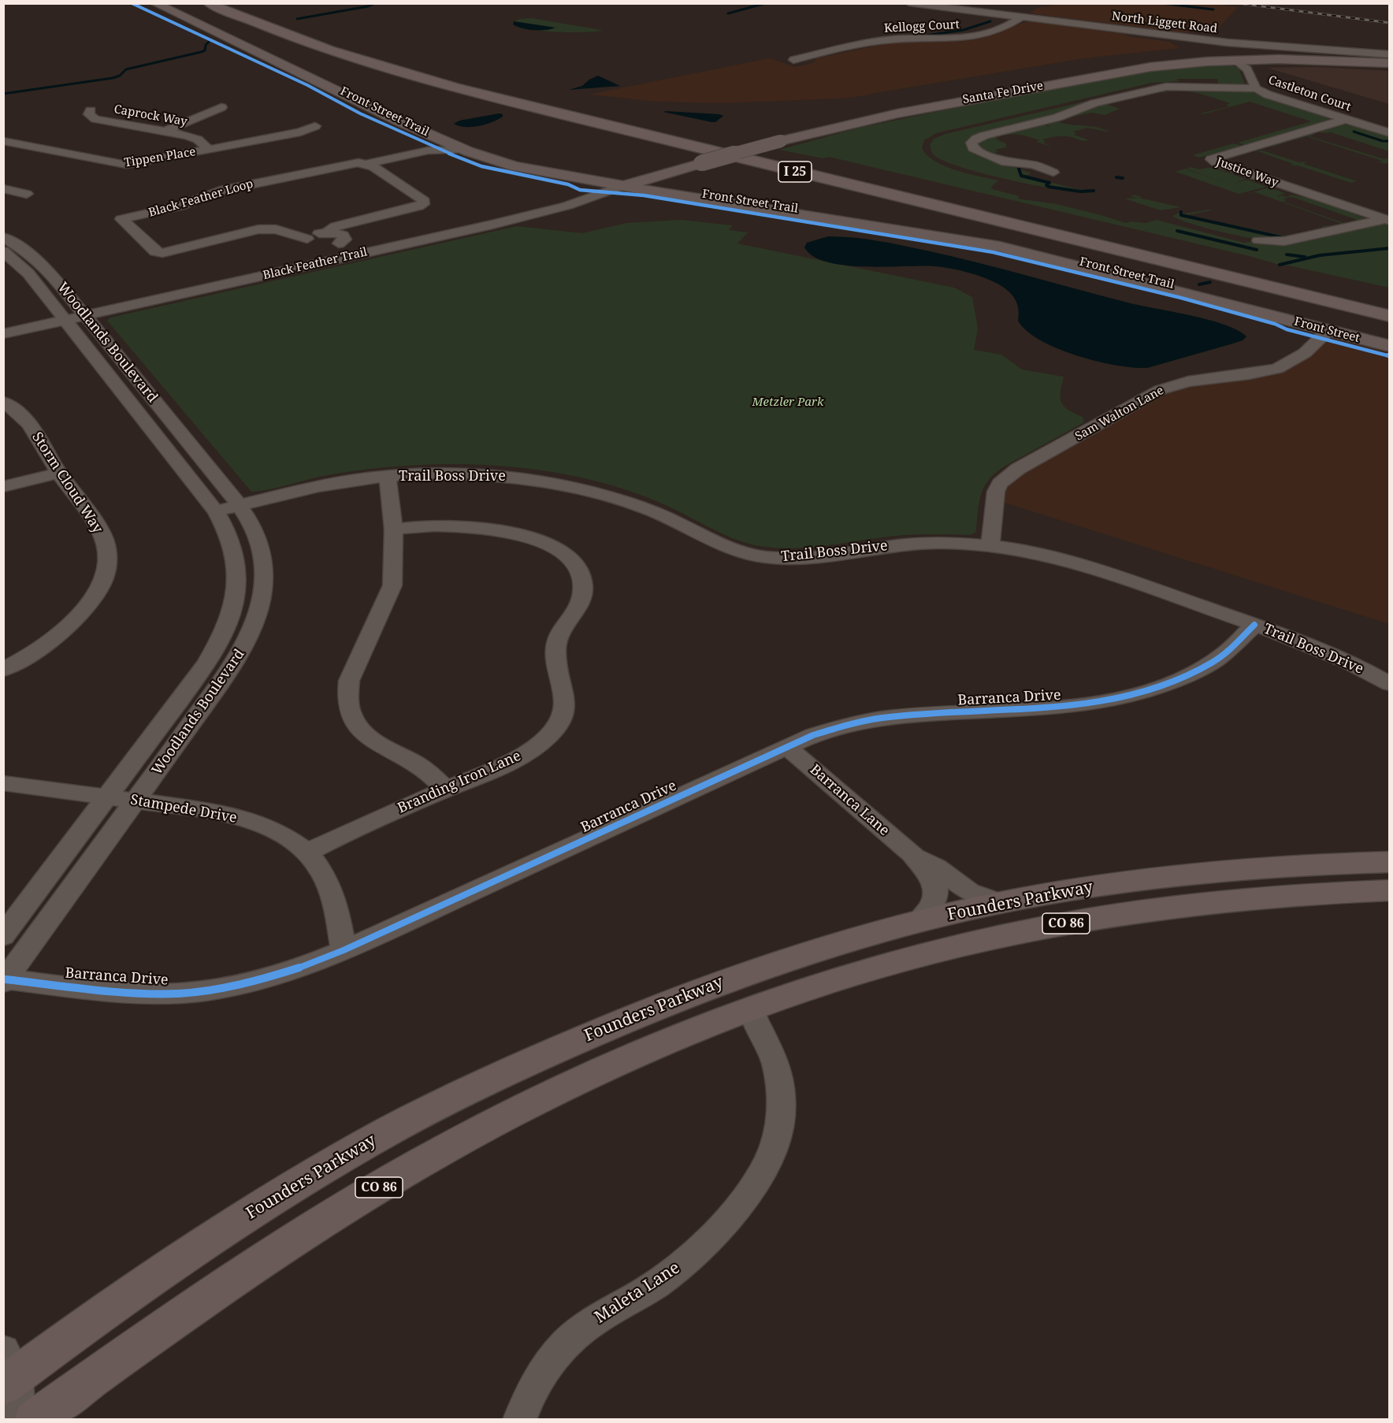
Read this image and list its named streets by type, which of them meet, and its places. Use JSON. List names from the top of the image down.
{
  "streets": {
    "highway": ["I 25", "Founders Parkway", "CO 86"],
    "main road": ["Santa Fe Drive", "Front Street"],
    "street": [
      "North Liggett Road",
      "Kellogg Court",
      "Castleton Court",
      "Caprock Way",
      "Tippen Place",
      "Justice Way",
      "Black Feather Loop",
      "Black Feather Trail",
      "Woodlands Boulevard",
      "Sam Walton Lane",
      "Trail Boss Drive",
      "Storm Cloud Way",
      "Barranca Drive",
      "Branding Iron Lane",
      "Barranca Lane",
      "Stampede Drive",
      "Maleta Lane"
    ],
    "cycle path": ["Front Street Trail"]
  },
  "crossings": [
    ["North Liggett Road", "Kellogg Court"],
    ["Santa Fe Drive", "Castleton Court"],
    ["Santa Fe Drive", "Black Feather Trail"],
    ["Santa Fe Drive", "Front Street"],
    ["Castleton Court", "Justice Way"],
    ["Caprock Way", "Tippen Place"],
    ["Black Feather Trail", "Front Street"],
    ["Black Feather Trail", "Woodlands Boulevard"],
    ["Front Street", "Sam Walton Lane"],
    ["Woodlands Boulevard", "Trail Boss Drive"],
    ["Woodlands Boulevard", "Barranca Drive"],
    ["Woodlands Boulevard", "Stampede Drive"],
    ["Sam Walton Lane", "Trail Boss Drive"],
    ["Trail Boss Drive", "Barranca Drive"],
    ["Barranca Drive", "Barranca Lane"],
    ["Barranca Drive", "Stampede Drive"],
    ["Branding Iron Lane", "Stampede Drive"],
    ["Barranca Lane", "Founders Parkway"],
    ["Founders Parkway", "Maleta Lane"]
  ],
  "parks": ["Metzler Park"]
}
